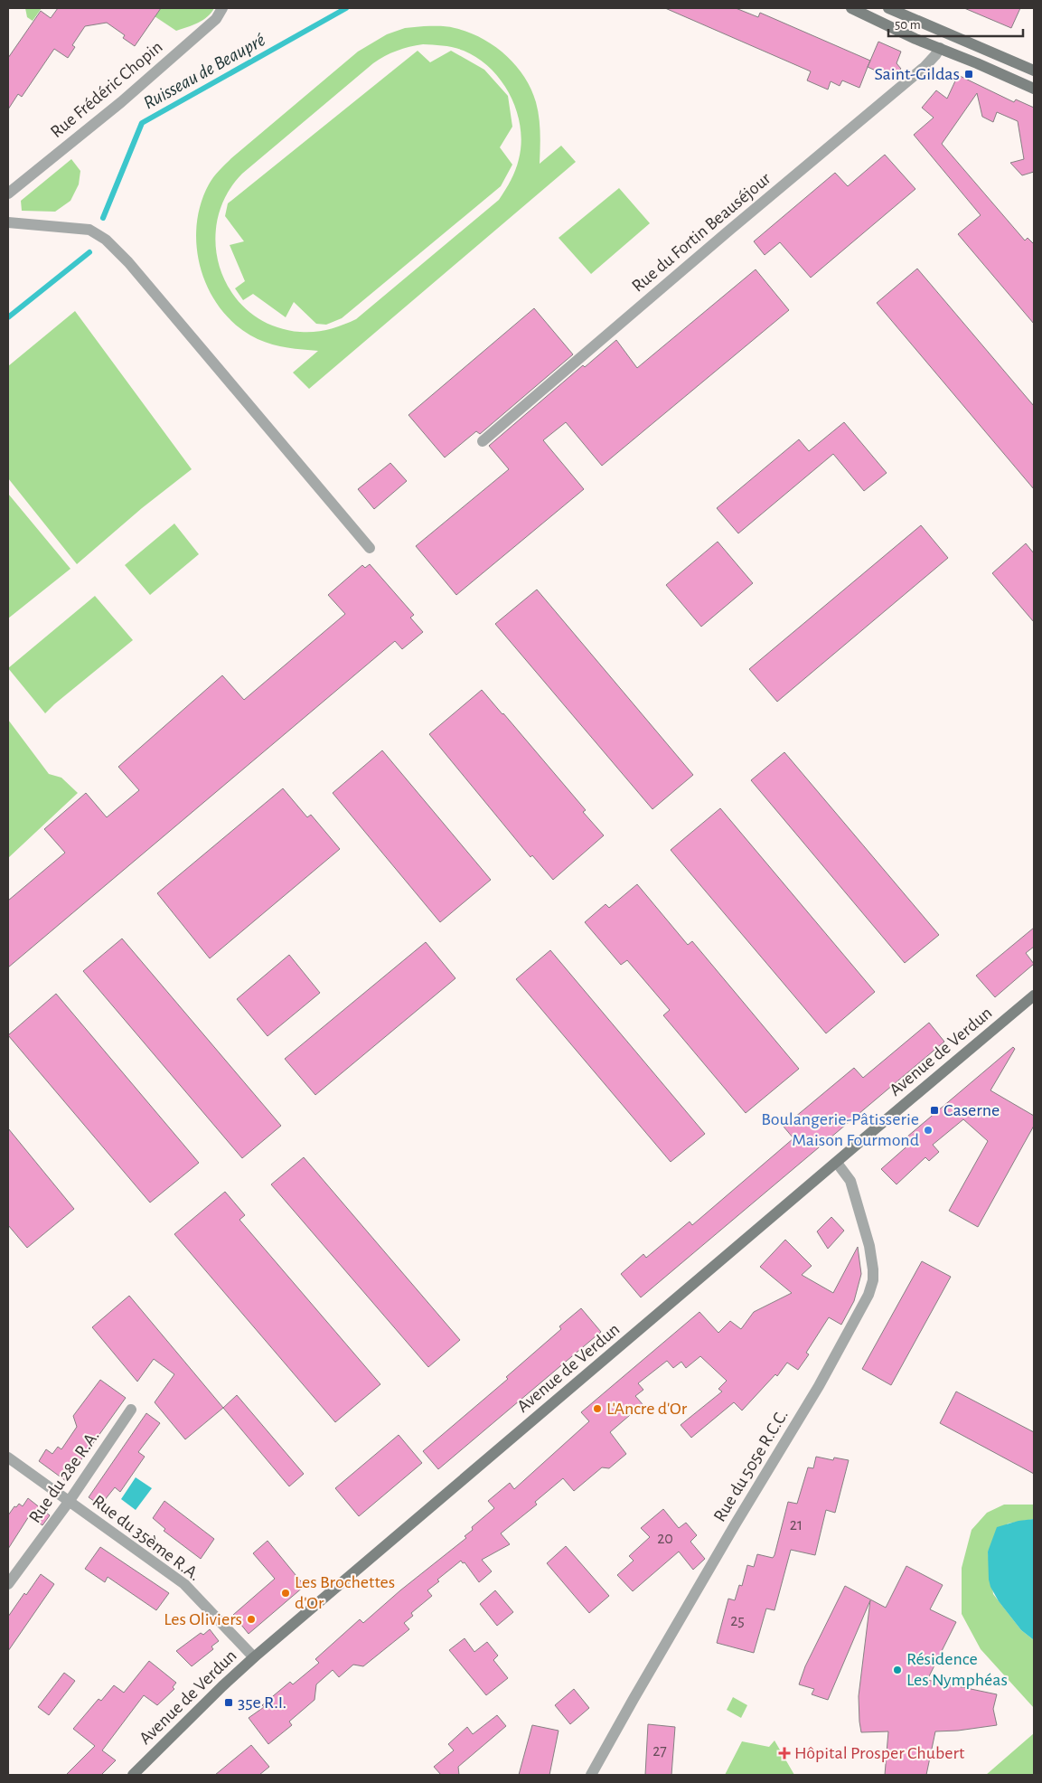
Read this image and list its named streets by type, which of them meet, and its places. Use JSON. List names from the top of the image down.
{
  "streets": {
    "main road": ["Avenue de Verdun"],
    "street": [
      "Rue Frédéric Chopin",
      "Rue du Fortin Beauséjour",
      "Rue du 505e R.C.C.",
      "Rue du 28e R.A.",
      "Rue du 35ème R.A."
    ]
  },
  "crossings": [
    ["Avenue de Verdun", "Rue du 505e R.C.C."],
    ["Avenue de Verdun", "Rue du 35ème R.A."],
    ["Rue du 28e R.A.", "Rue du 35ème R.A."]
  ],
  "water": ["Ruisseau de Beaupré"],
  "places": {
    "transit": ["Saint-Gildas", "Caserne", "35e R.I."],
    "other": [
      "Boulangerie-Pâtisserie Maison Fourmond",
      "L'Ancre d'Or",
      "Les Brochettes d'Or",
      "Les Oliviers",
      "Résidence Les Nymphéas"
    ],
    "health": ["Hôpital Prosper Chubert"]
  },
  "house_numbers": [
    "21",
    "20",
    "25",
    "27"
  ],
  "scale_bar": "50 m"
}
